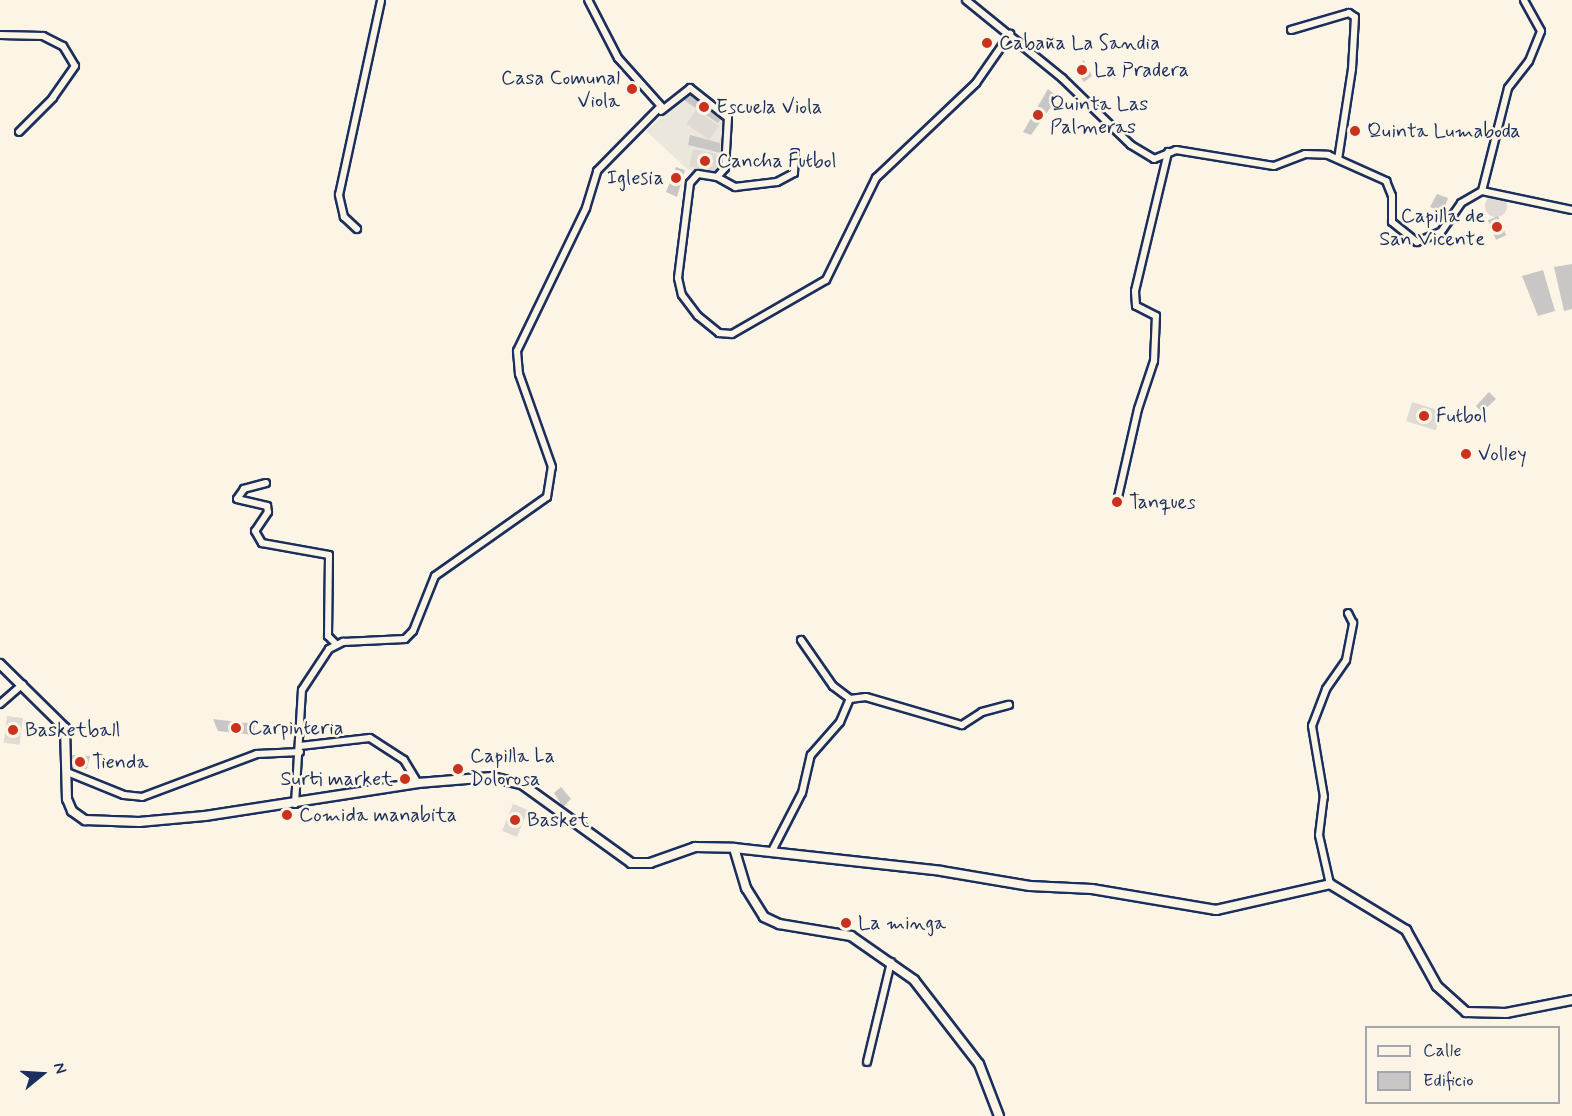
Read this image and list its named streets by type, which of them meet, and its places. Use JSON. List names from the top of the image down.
{
  "places": [
    "Cabaña La Sandia",
    "La Pradera",
    "Casa Comunal Viola",
    "Escuela Viola",
    "Quinta Las Palmeras",
    "Quinta Lumaboda",
    "Cancha Futbol",
    "Iglesia",
    "Capilla de San Vicente",
    "Futbol",
    "Volley",
    "Tanques",
    "Carpinteria",
    "Basketball",
    "Tienda",
    "Capilla La Dolorosa",
    "Surti market",
    "Comida manabita",
    "Basket",
    "La minga"
  ],
  "legend": ["Calle", "Edificio"],
  "north": "right"
}
